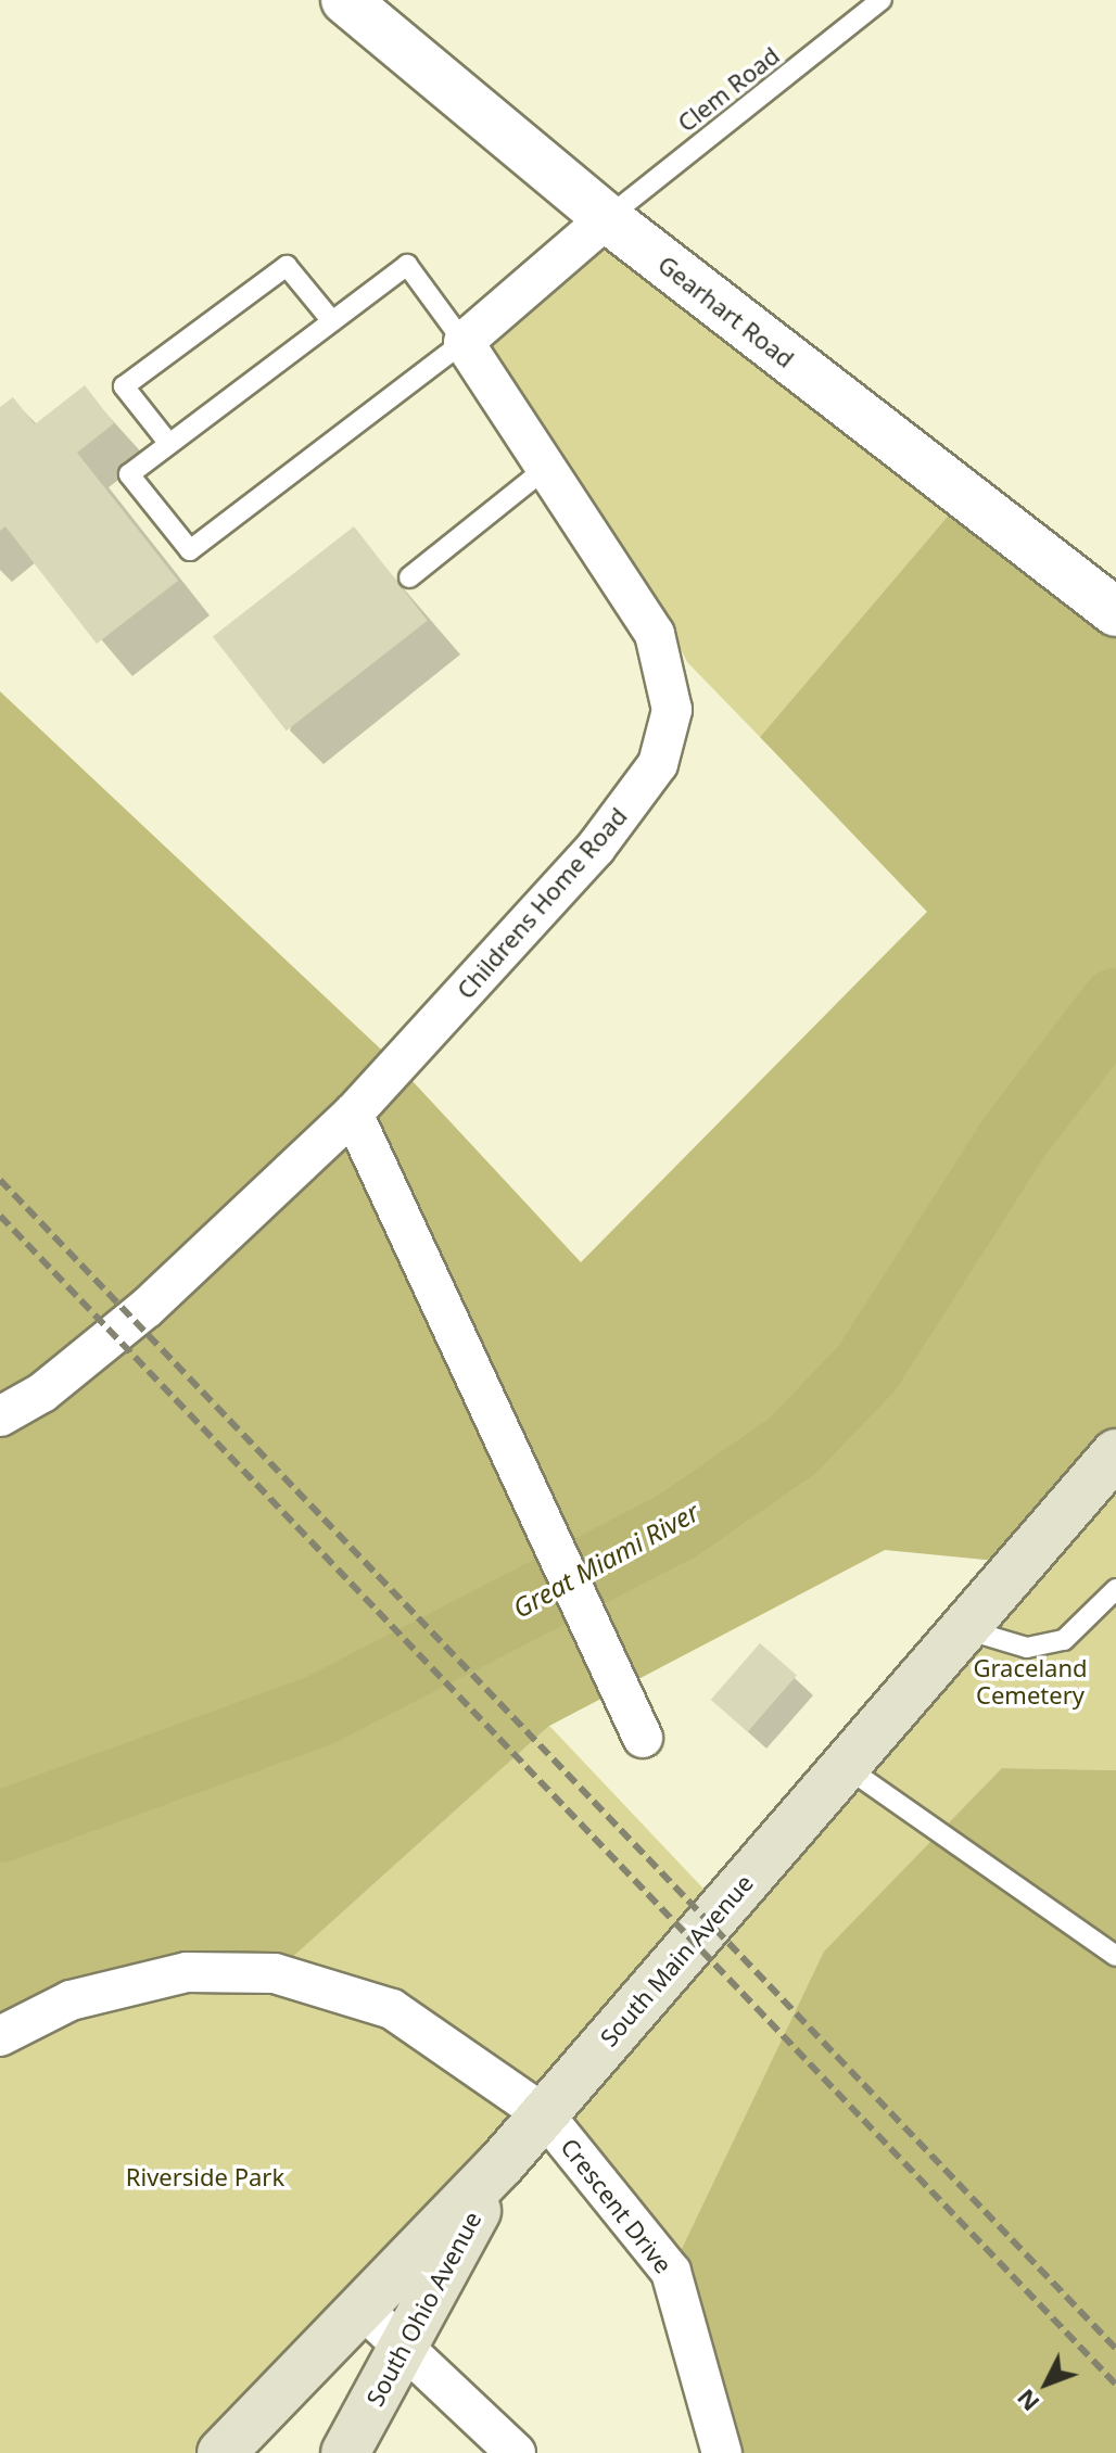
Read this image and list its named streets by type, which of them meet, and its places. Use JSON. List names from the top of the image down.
{
  "streets": {
    "main road": ["South Main Avenue", "South Ohio Avenue"],
    "street": ["Gearhart Road", "Childrens Home Road", "Crescent Drive"],
    "lane": ["Clem Road"]
  },
  "crossings": [
    ["Clem Road", "Gearhart Road"],
    ["South Main Avenue", "Crescent Drive"],
    ["South Main Avenue", "South Ohio Avenue"]
  ],
  "water": ["Great Miami River"],
  "parks": ["Graceland Cemetery", "Riverside Park"],
  "north": "bottom left"
}
